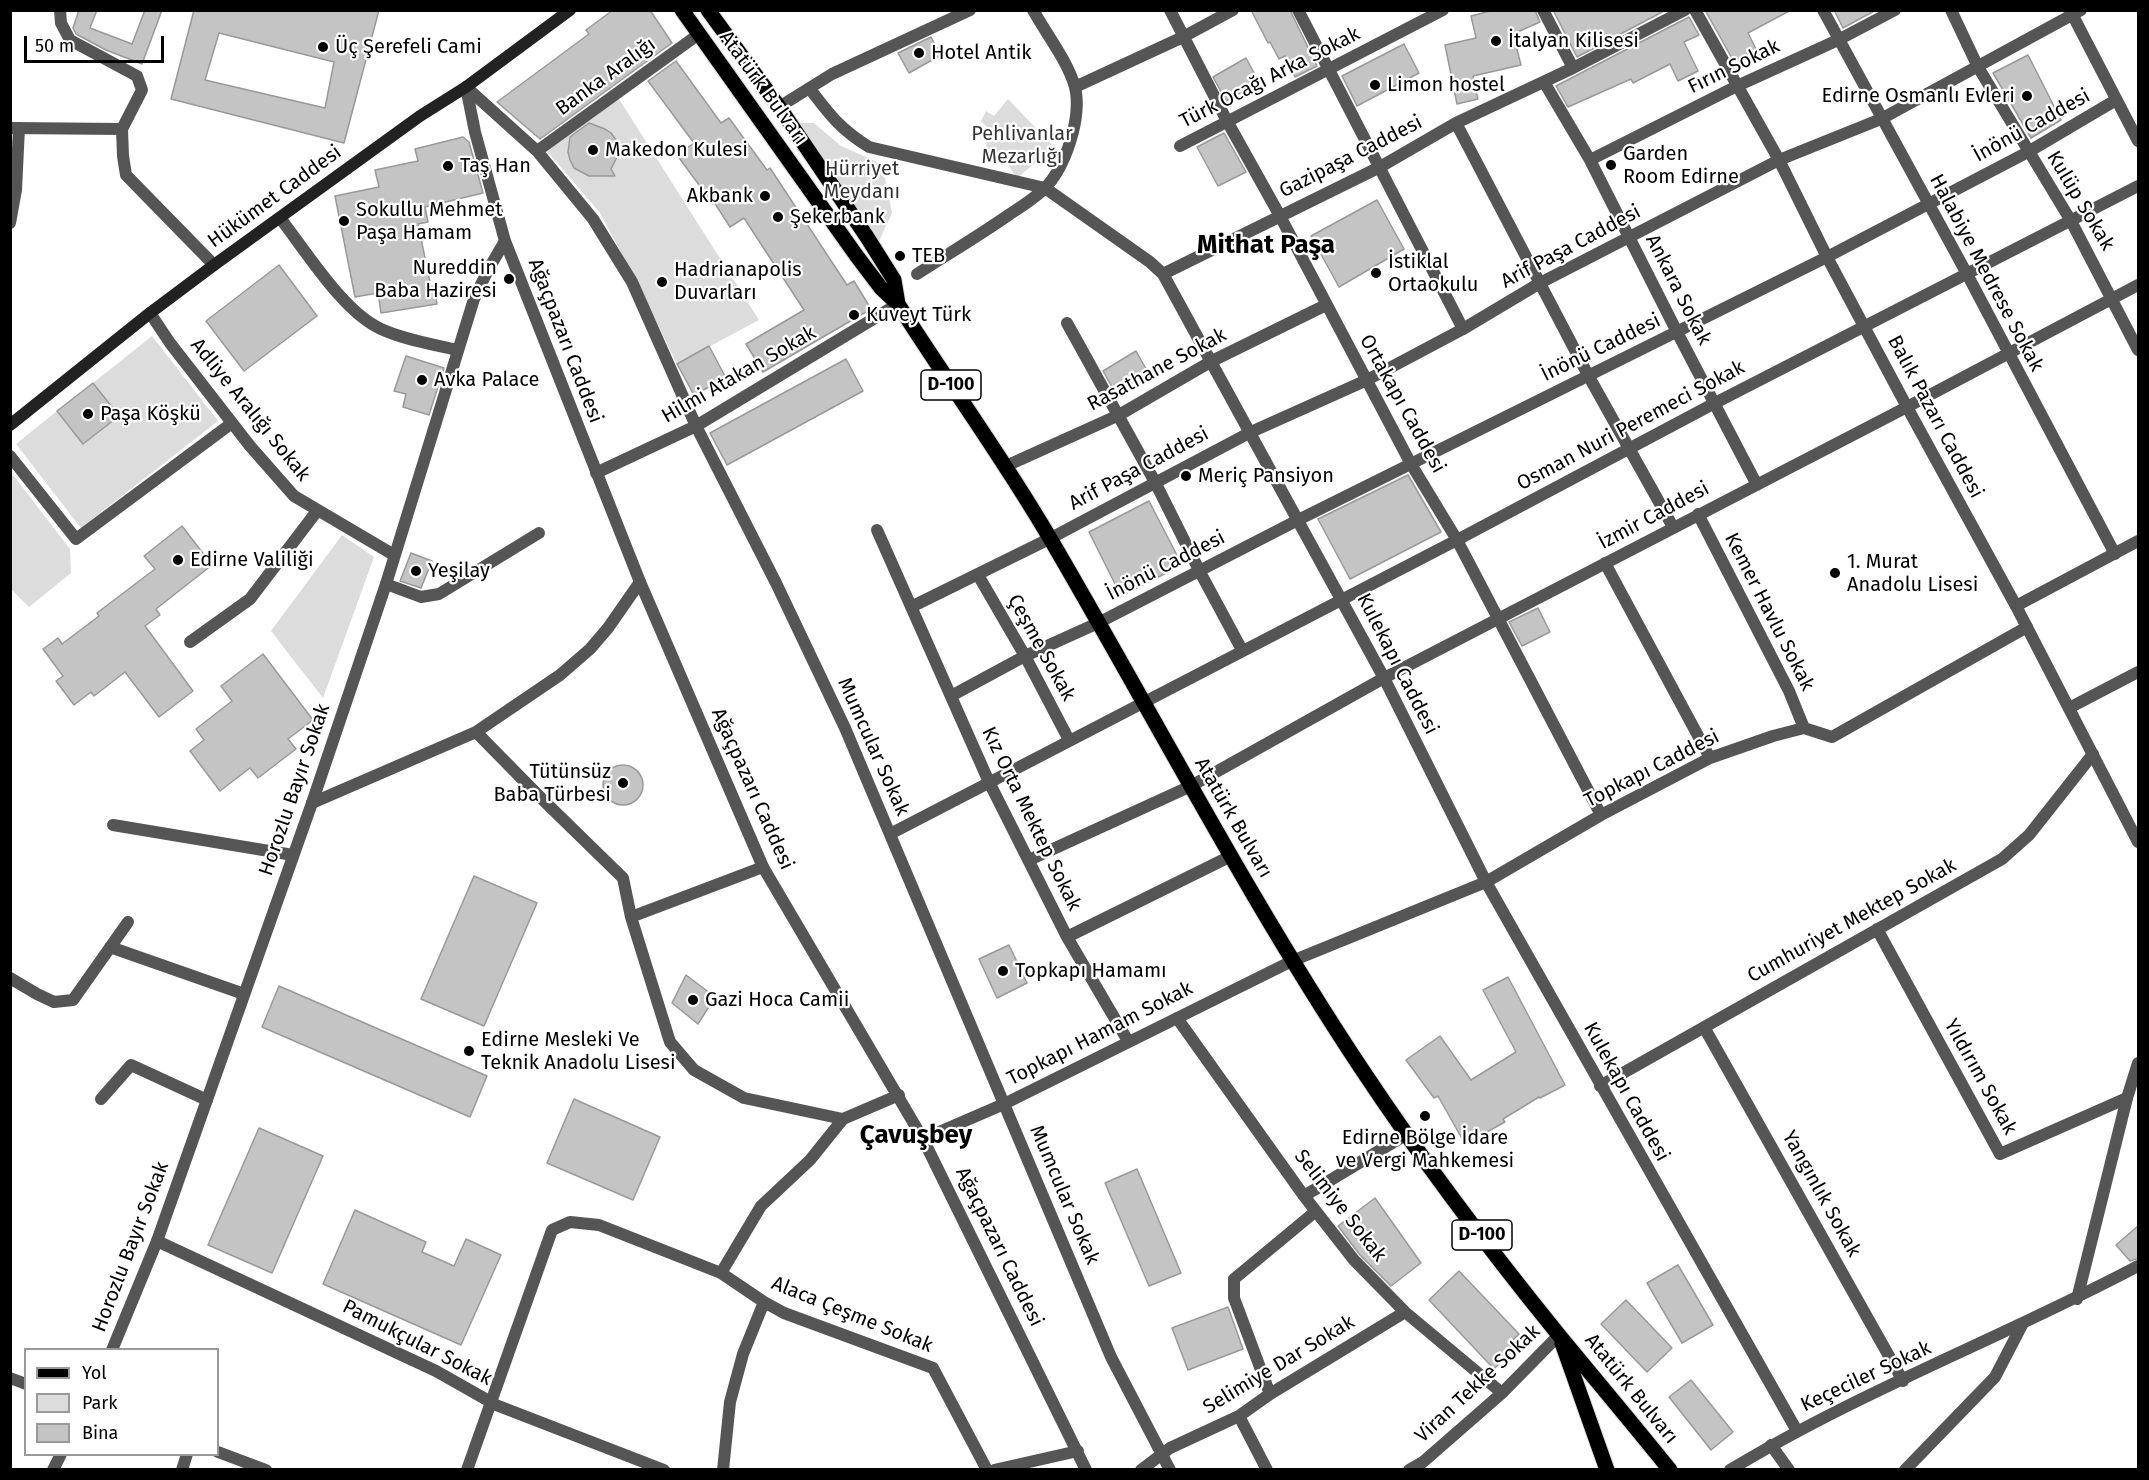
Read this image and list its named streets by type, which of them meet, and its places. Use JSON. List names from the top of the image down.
{
  "streets": {
    "main road": ["Atatürk Bulvarı", "Hükümet Caddesi", "D-100"],
    "street": [
      "Fırın Sokak",
      "Banka Aralığı",
      "Türk Ocağı Arka Sokak",
      "İnönü Caddesi",
      "Gazipaşa Caddesi",
      "Kulüp Sokak",
      "Arif Paşa Caddesi",
      "Halabiye Medrese Sokak",
      "Ankara Sokak",
      "Ağaçpazarı Caddesi",
      "Rasathane Sokak",
      "Hilmi Atakan Sokak",
      "Ortakapı Caddesi",
      "Adliye Aralığı Sokak",
      "Balık Pazarı Caddesi",
      "Osman Nuri Peremeci Sokak",
      "İzmir Caddesi",
      "Kemer Havlu Sokak",
      "Çeşme Sokak",
      "Kulekapı Caddesi",
      "Mumcular Sokak",
      "Topkapı Caddesi",
      "Horozlu Bayır Sokak",
      "Kız Orta Mektep Sokak",
      "Cumhuriyet Mektep Sokak",
      "Topkapı Hamam Sokak",
      "Yıldırım Sokak",
      "Yangınlık Sokak",
      "Selimiye Sokak",
      "Alaca Çeşme Sokak",
      "Pamukçular Sokak",
      "Selimiye Dar Sokak",
      "Keçeciler Sokak",
      "Viran Tekke Sokak"
    ]
  },
  "crossings": [
    ["Fırın Sokak", "Halabiye Medrese Sokak"],
    ["Fırın Sokak", "Ankara Sokak"],
    ["Fırın Sokak", "Balık Pazarı Caddesi"],
    ["Banka Aralığı", "Atatürk Bulvarı"],
    ["Banka Aralığı", "Mumcular Sokak"],
    ["Türk Ocağı Arka Sokak", "Ortakapı Caddesi"],
    ["Atatürk Bulvarı", "İnönü Caddesi"],
    ["Atatürk Bulvarı", "Arif Paşa Caddesi"],
    ["Atatürk Bulvarı", "Rasathane Sokak"],
    ["Atatürk Bulvarı", "Hilmi Atakan Sokak"],
    ["Atatürk Bulvarı", "Osman Nuri Peremeci Sokak"],
    ["Atatürk Bulvarı", "İzmir Caddesi"],
    ["Atatürk Bulvarı", "Topkapı Caddesi"],
    ["Atatürk Bulvarı", "Topkapı Hamam Sokak"],
    ["Atatürk Bulvarı", "Viran Tekke Sokak"],
    ["İnönü Caddesi", "Kulüp Sokak"],
    ["İnönü Caddesi", "Halabiye Medrese Sokak"],
    ["İnönü Caddesi", "Ankara Sokak"],
    ["İnönü Caddesi", "Ortakapı Caddesi"],
    ["İnönü Caddesi", "Balık Pazarı Caddesi"],
    ["İnönü Caddesi", "Çeşme Sokak"],
    ["İnönü Caddesi", "Kulekapı Caddesi"],
    ["İnönü Caddesi", "Kız Orta Mektep Sokak"],
    ["Gazipaşa Caddesi", "Ankara Sokak"],
    ["Gazipaşa Caddesi", "Ortakapı Caddesi"],
    ["Gazipaşa Caddesi", "Kulekapı Caddesi"],
    ["Hükümet Caddesi", "Ağaçpazarı Caddesi"],
    ["Hükümet Caddesi", "Adliye Aralığı Sokak"],
    ["Hükümet Caddesi", "Mumcular Sokak"],
    ["Kulüp Sokak", "Arif Paşa Caddesi"],
    ["Kulüp Sokak", "Osman Nuri Peremeci Sokak"],
    ["Kulüp Sokak", "İzmir Caddesi"],
    ["Arif Paşa Caddesi", "Halabiye Medrese Sokak"],
    ["Arif Paşa Caddesi", "Ankara Sokak"],
    ["Arif Paşa Caddesi", "Ortakapı Caddesi"],
    ["Arif Paşa Caddesi", "Balık Pazarı Caddesi"],
    ["Arif Paşa Caddesi", "Çeşme Sokak"],
    ["Arif Paşa Caddesi", "Kulekapı Caddesi"],
    ["Arif Paşa Caddesi", "Kız Orta Mektep Sokak"],
    ["Halabiye Medrese Sokak", "Osman Nuri Peremeci Sokak"],
    ["Halabiye Medrese Sokak", "İzmir Caddesi"],
    ["Ankara Sokak", "Osman Nuri Peremeci Sokak"],
    ["Ankara Sokak", "İzmir Caddesi"],
    ["Ağaçpazarı Caddesi", "Hilmi Atakan Sokak"],
    ["Ağaçpazarı Caddesi", "Mumcular Sokak"],
    ["Ağaçpazarı Caddesi", "Horozlu Bayır Sokak"],
    ["Ağaçpazarı Caddesi", "Topkapı Hamam Sokak"],
    ["Rasathane Sokak", "Ortakapı Caddesi"],
    ["Rasathane Sokak", "Kulekapı Caddesi"],
    ["Hilmi Atakan Sokak", "Mumcular Sokak"],
    ["Ortakapı Caddesi", "Osman Nuri Peremeci Sokak"],
    ["Ortakapı Caddesi", "İzmir Caddesi"],
    ["Ortakapı Caddesi", "Topkapı Caddesi"],
    ["Adliye Aralığı Sokak", "Horozlu Bayır Sokak"],
    ["Balık Pazarı Caddesi", "Osman Nuri Peremeci Sokak"],
    ["Balık Pazarı Caddesi", "İzmir Caddesi"],
    ["Balık Pazarı Caddesi", "Cumhuriyet Mektep Sokak"],
    ["Osman Nuri Peremeci Sokak", "Çeşme Sokak"],
    ["Osman Nuri Peremeci Sokak", "Kulekapı Caddesi"],
    ["Osman Nuri Peremeci Sokak", "Mumcular Sokak"],
    ["Osman Nuri Peremeci Sokak", "Kız Orta Mektep Sokak"],
    ["İzmir Caddesi", "Kemer Havlu Sokak"],
    ["İzmir Caddesi", "Kulekapı Caddesi"],
    ["İzmir Caddesi", "Kız Orta Mektep Sokak"],
    ["Kemer Havlu Sokak", "Topkapı Caddesi"],
    ["Kulekapı Caddesi", "Topkapı Caddesi"],
    ["Kulekapı Caddesi", "Cumhuriyet Mektep Sokak"],
    ["Kulekapı Caddesi", "Keçeciler Sokak"],
    ["Mumcular Sokak", "Topkapı Hamam Sokak"],
    ["Mumcular Sokak", "Selimiye Dar Sokak"],
    ["Topkapı Caddesi", "Topkapı Hamam Sokak"],
    ["Horozlu Bayır Sokak", "Pamukçular Sokak"],
    ["Kız Orta Mektep Sokak", "Topkapı Hamam Sokak"],
    ["Cumhuriyet Mektep Sokak", "Yıldırım Sokak"],
    ["Cumhuriyet Mektep Sokak", "Yangınlık Sokak"],
    ["Topkapı Hamam Sokak", "Selimiye Sokak"],
    ["Yangınlık Sokak", "Keçeciler Sokak"],
    ["Selimiye Sokak", "Selimiye Dar Sokak"],
    ["Selimiye Sokak", "Viran Tekke Sokak"],
    ["Alaca Çeşme Sokak", "Pamukçular Sokak"]
  ],
  "districts": ["Mithat Paşa", "Çavuşbey"],
  "parks": ["Pehlivanlar Mezarlığı", "Hürriyet Meydanı"],
  "places": [
    "İtalyan Kilisesi",
    "Üç Şerefeli Cami",
    "Hotel Antik",
    "Limon hostel",
    "Edirne Osmanlı Evleri",
    "Makedon Kulesi",
    "Garden Room Edirne",
    "Taş Han",
    "Akbank",
    "Şekerbank",
    "Sokullu Mehmet Paşa Hamam",
    "TEB",
    "İstiklal Ortaokulu",
    "Nureddin Baba Haziresi",
    "Hadrianapolis Duvarları",
    "Kuveyt Türk",
    "Avka Palace",
    "Paşa Köşkü",
    "Meriç Pansiyon",
    "Edirne Valiliği",
    "Yeşilay",
    "1. Murat Anadolu Lisesi",
    "Tütünsüz Baba Türbesi",
    "Topkapı Hamamı",
    "Gazi Hoca Camii",
    "Edirne Mesleki Ve Teknik Anadolu Lisesi",
    "Edirne Bölge İdare ve Vergi Mahkemesi"
  ],
  "legend": ["Yol", "Park", "Bina"],
  "scale_bar": "50 m"
}
